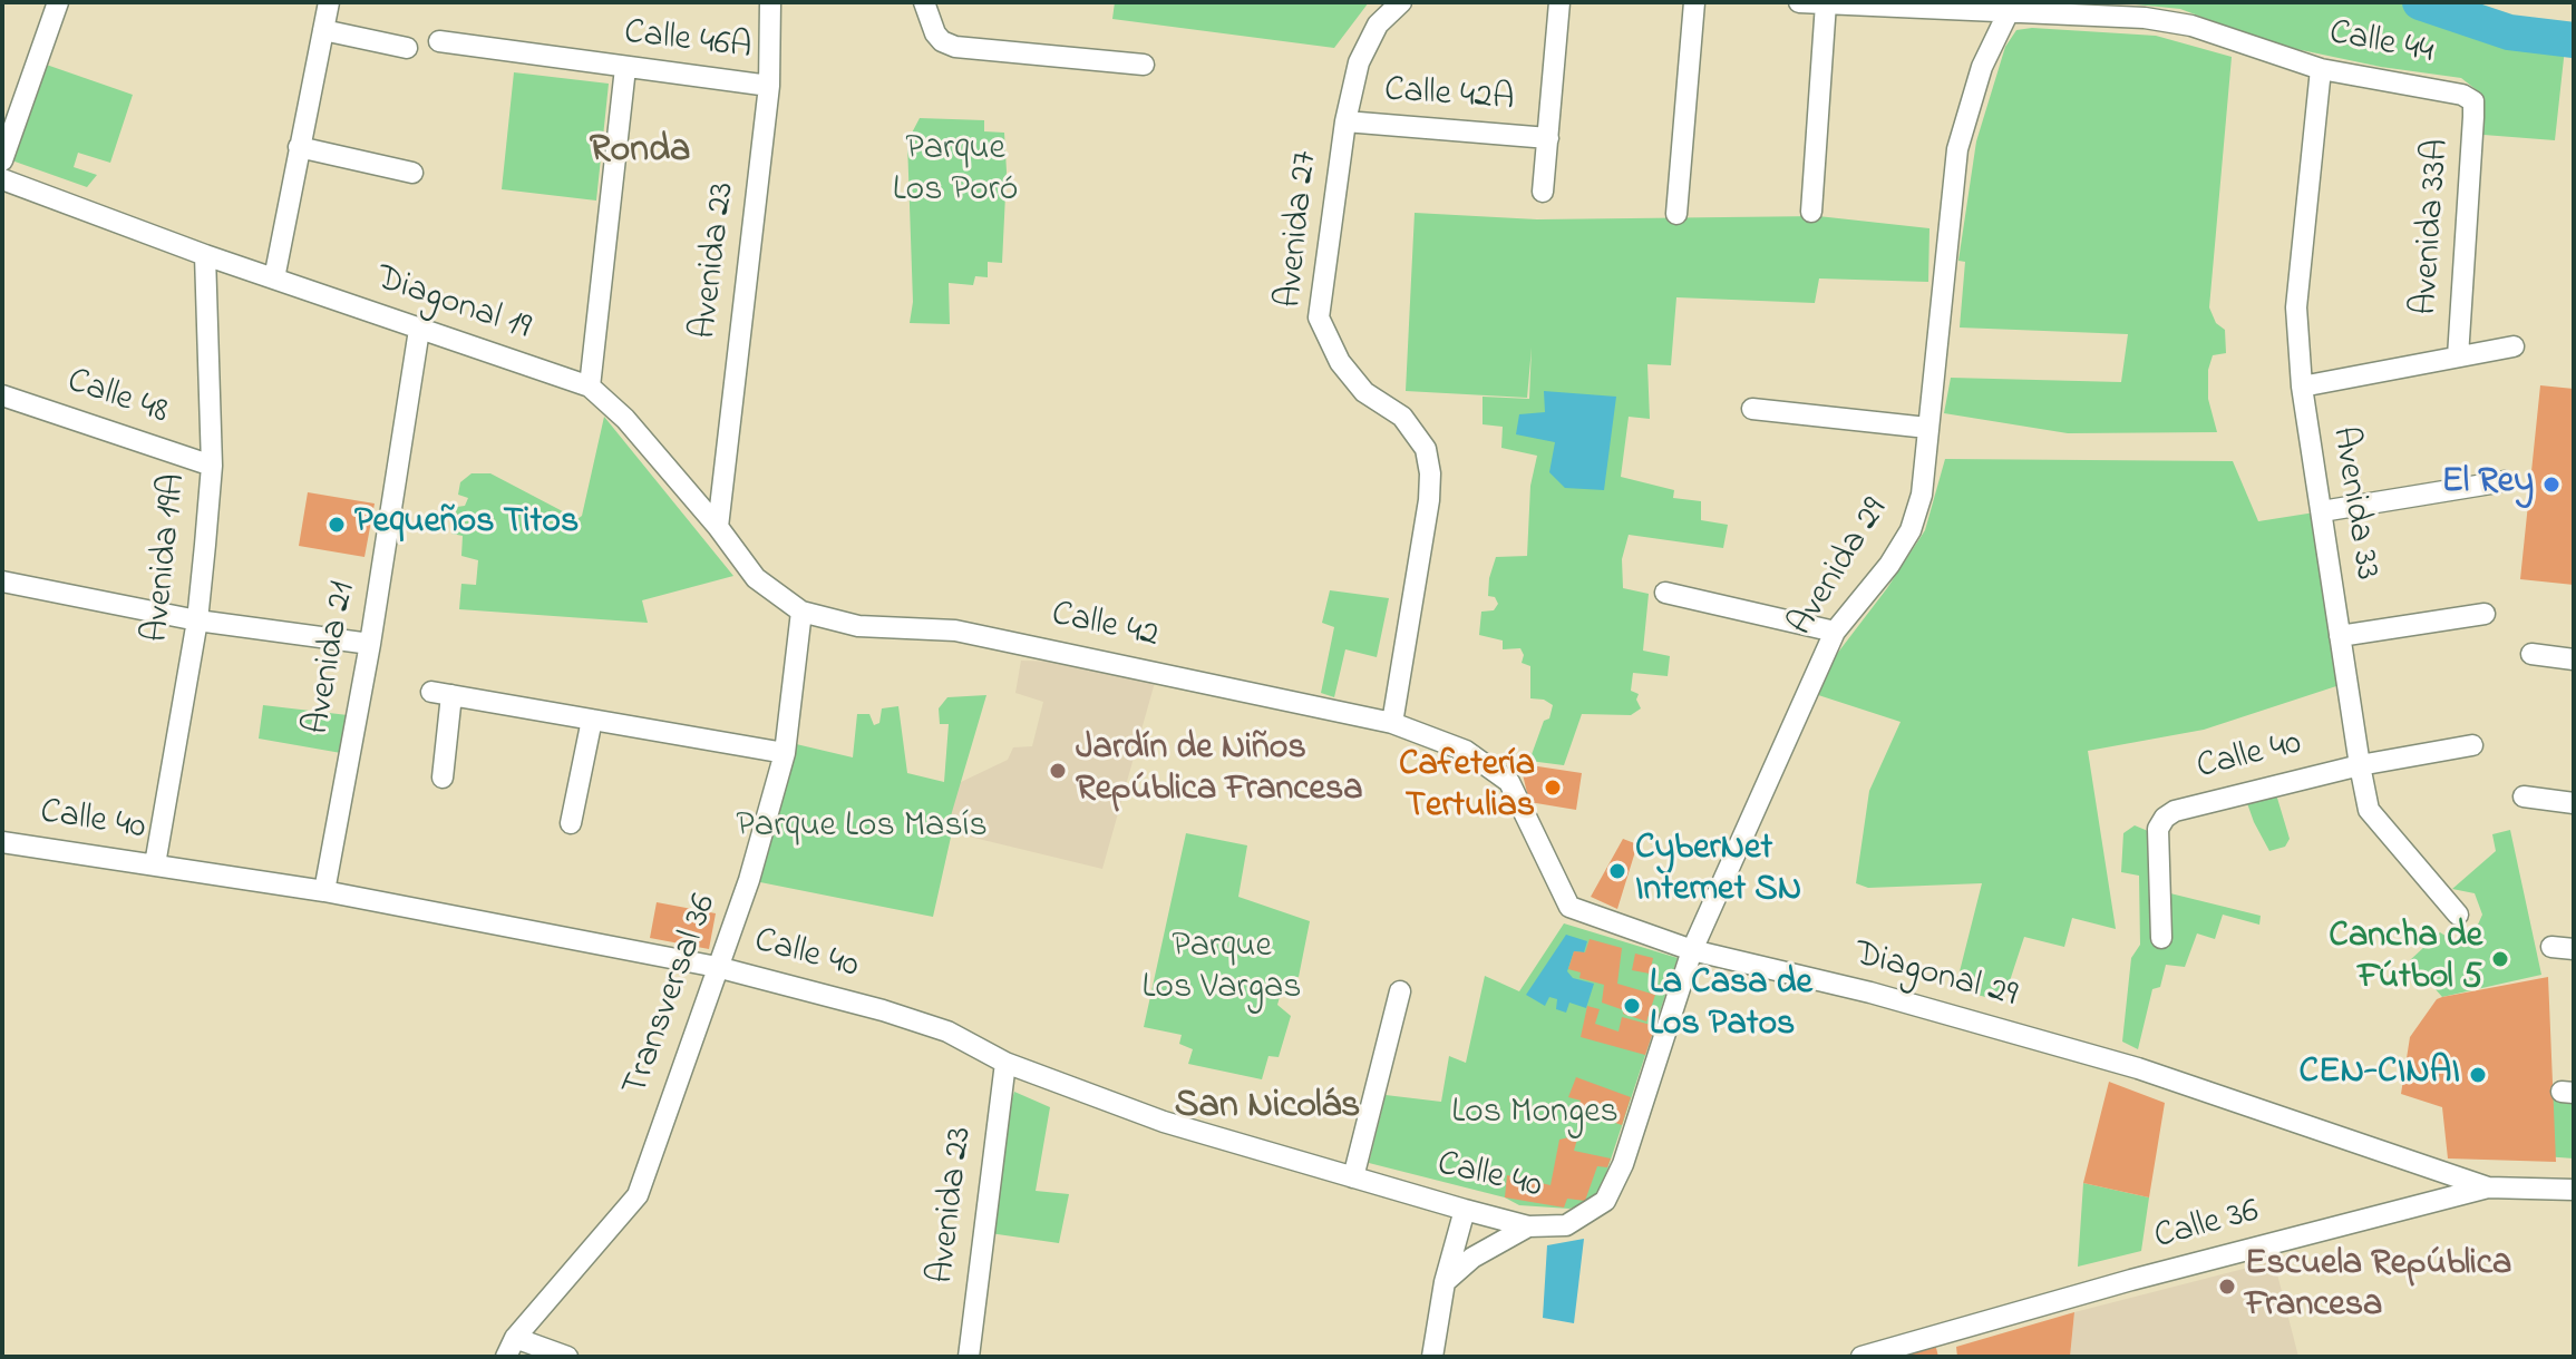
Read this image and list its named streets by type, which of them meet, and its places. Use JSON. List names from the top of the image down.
{
  "streets": {
    "street": [
      "Calle 46A",
      "Calle 44",
      "Calle 42A",
      "Avenida 33A",
      "Avenida 27",
      "Avenida 23",
      "Diagonal 19",
      "Calle 48",
      "Avenida 33",
      "Avenida 19A",
      "Avenida 29",
      "Calle 42",
      "Avenida 21",
      "Calle 40",
      "Diagonal 29",
      "Transversal 36",
      "Calle 36"
    ]
  },
  "crossings": [
    ["Calle 46A", "Avenida 23"],
    ["Calle 44", "Avenida 33A"],
    ["Calle 44", "Avenida 33"],
    ["Calle 44", "Avenida 29"],
    ["Calle 42A", "Avenida 27"],
    ["Avenida 27", "Calle 42"],
    ["Avenida 27", "Diagonal 29"],
    ["Avenida 23", "Diagonal 19"],
    ["Avenida 23", "Calle 40"],
    ["Diagonal 19", "Avenida 19A"],
    ["Diagonal 19", "Calle 42"],
    ["Diagonal 19", "Avenida 21"],
    ["Diagonal 19", "Transversal 36"],
    ["Calle 48", "Avenida 19A"],
    ["Avenida 33", "Calle 40"],
    ["Avenida 19A", "Calle 40"],
    ["Avenida 29", "Calle 40"],
    ["Avenida 29", "Diagonal 29"],
    ["Calle 42", "Diagonal 29"],
    ["Calle 42", "Transversal 36"],
    ["Avenida 21", "Calle 40"],
    ["Calle 40", "Transversal 36"],
    ["Diagonal 29", "Calle 36"]
  ],
  "districts": ["Ronda", "San Nicolás"],
  "parks": [
    "Parque Los Poró",
    "Parque Los Masís",
    "Parque Los Vargas",
    "Los Monges"
  ],
  "places": [
    "El Rey",
    "Pequeños Titos",
    "Jardín de Niños República Francesa",
    "Cafetería Tertulias",
    "CyberNet Internet SN",
    "Cancha de Fútbol 5",
    "La Casa de Los Patos",
    "CEN-CINAI",
    "Escuela República Francesa"
  ]
}
